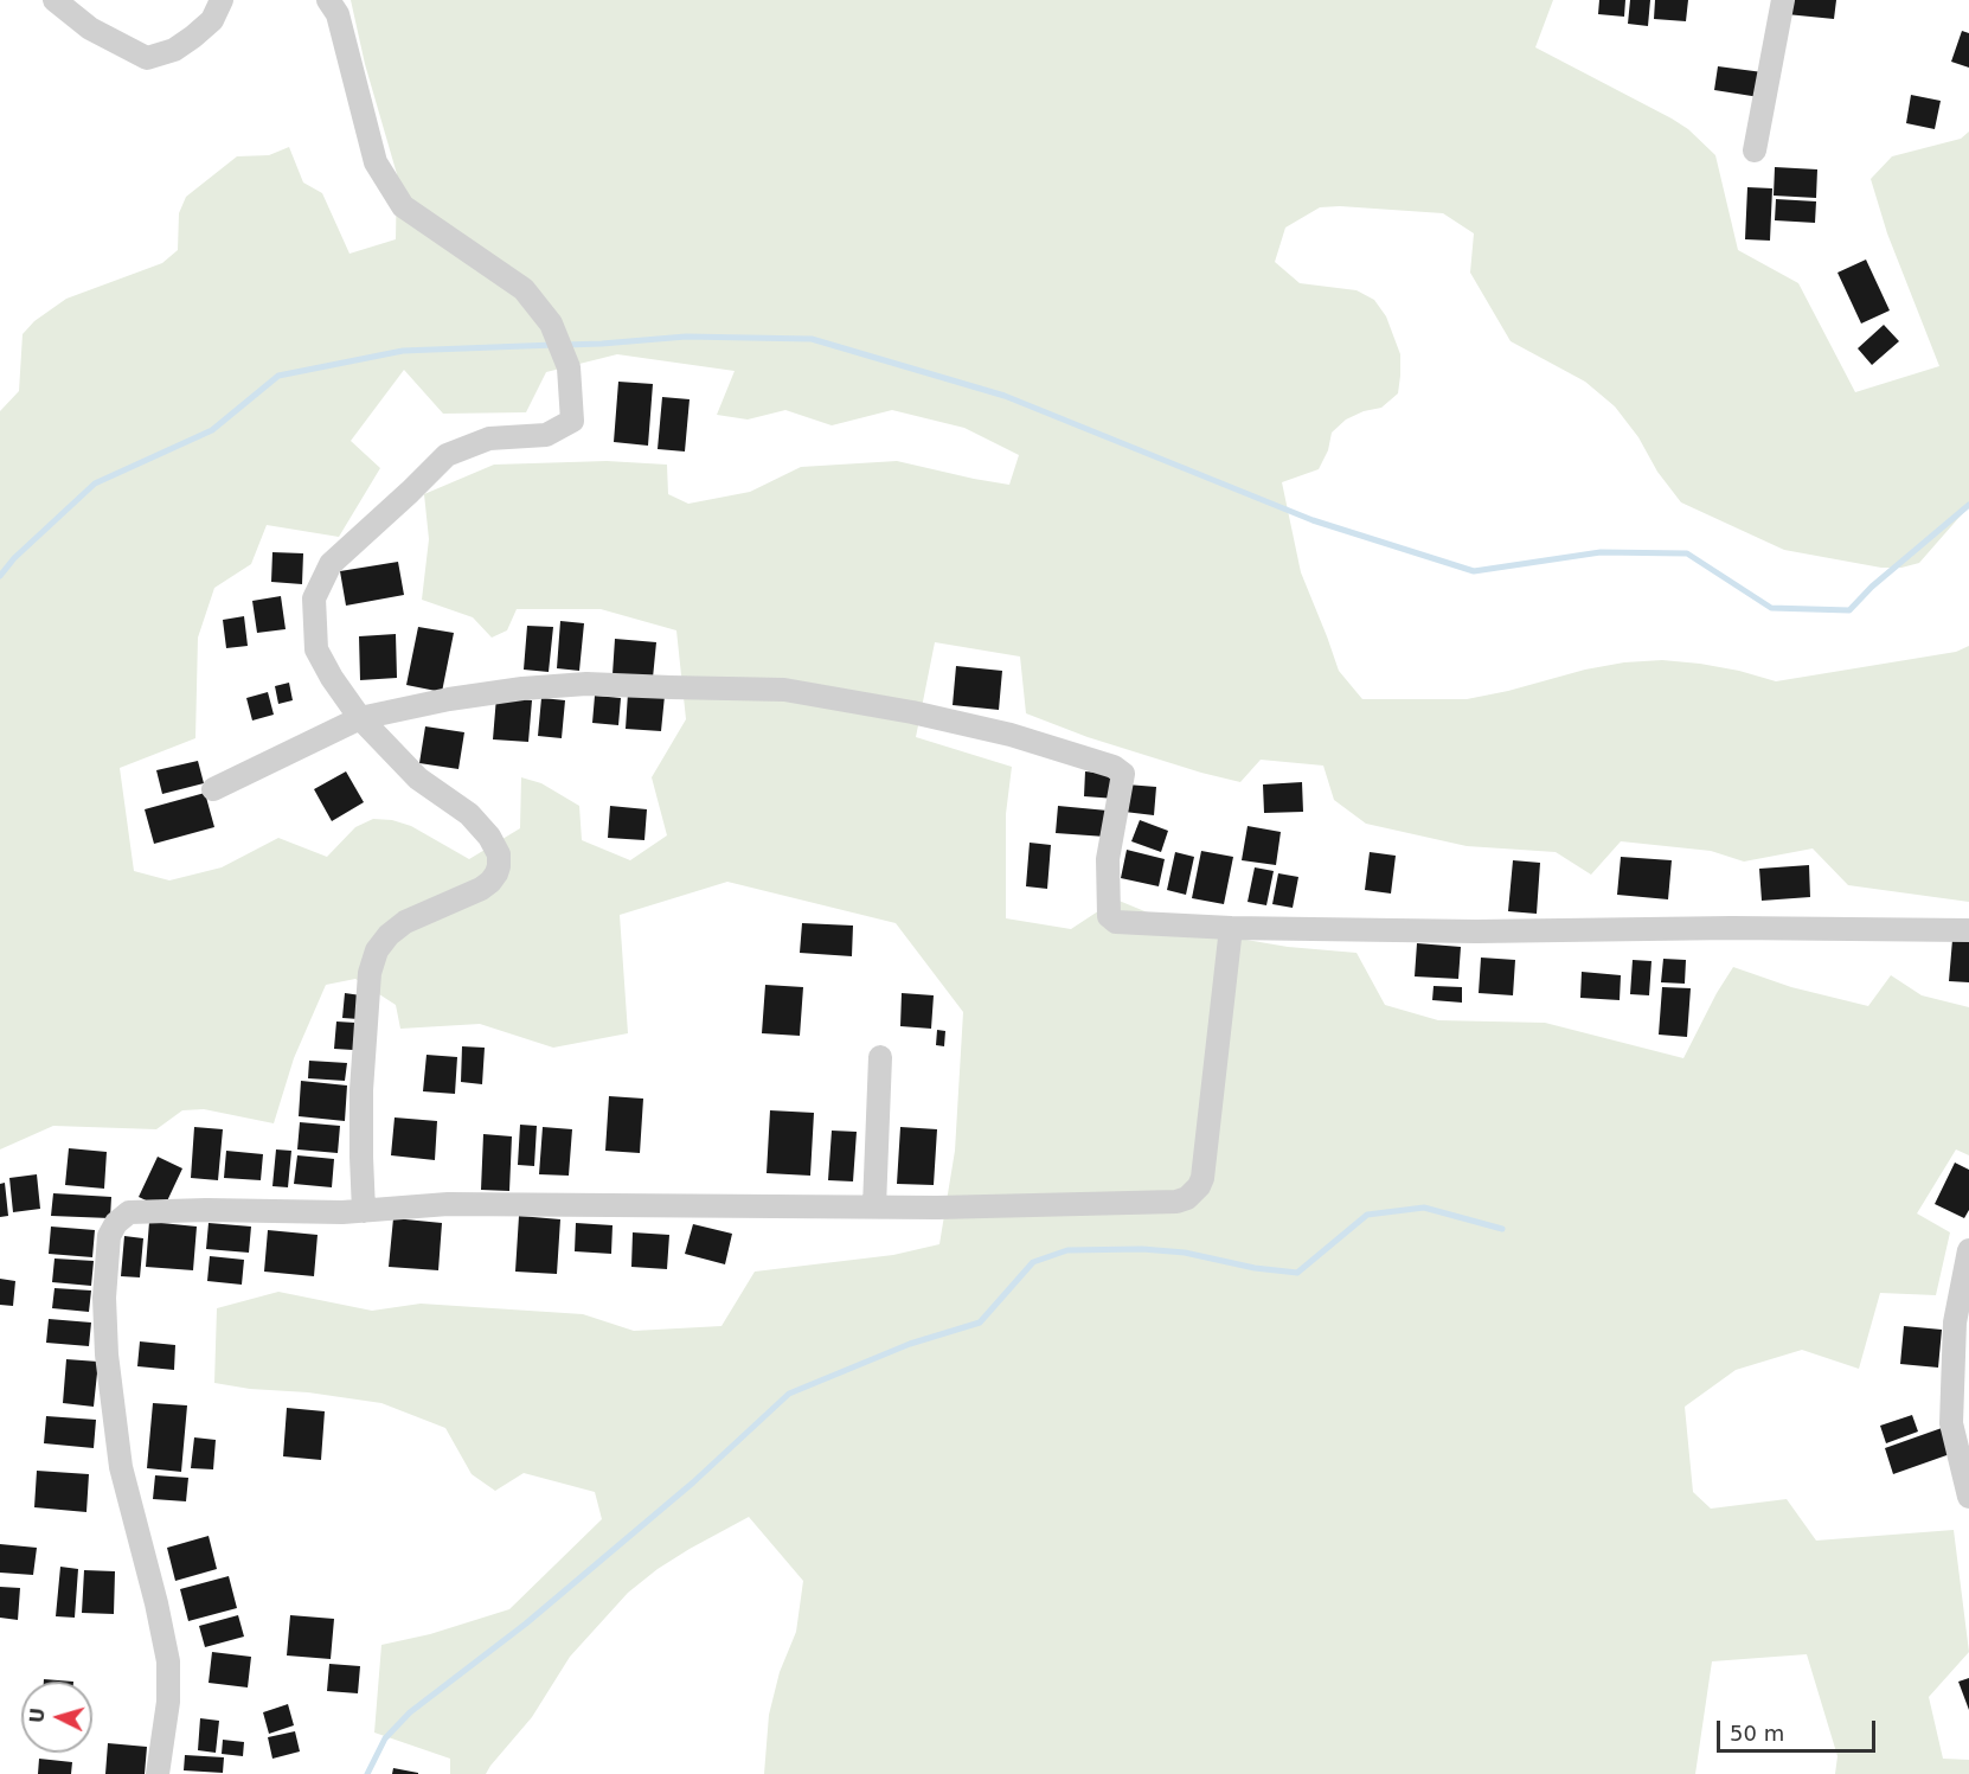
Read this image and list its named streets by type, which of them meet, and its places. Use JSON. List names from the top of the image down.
{
  "scale_bar": "50 m",
  "north": "left"
}
